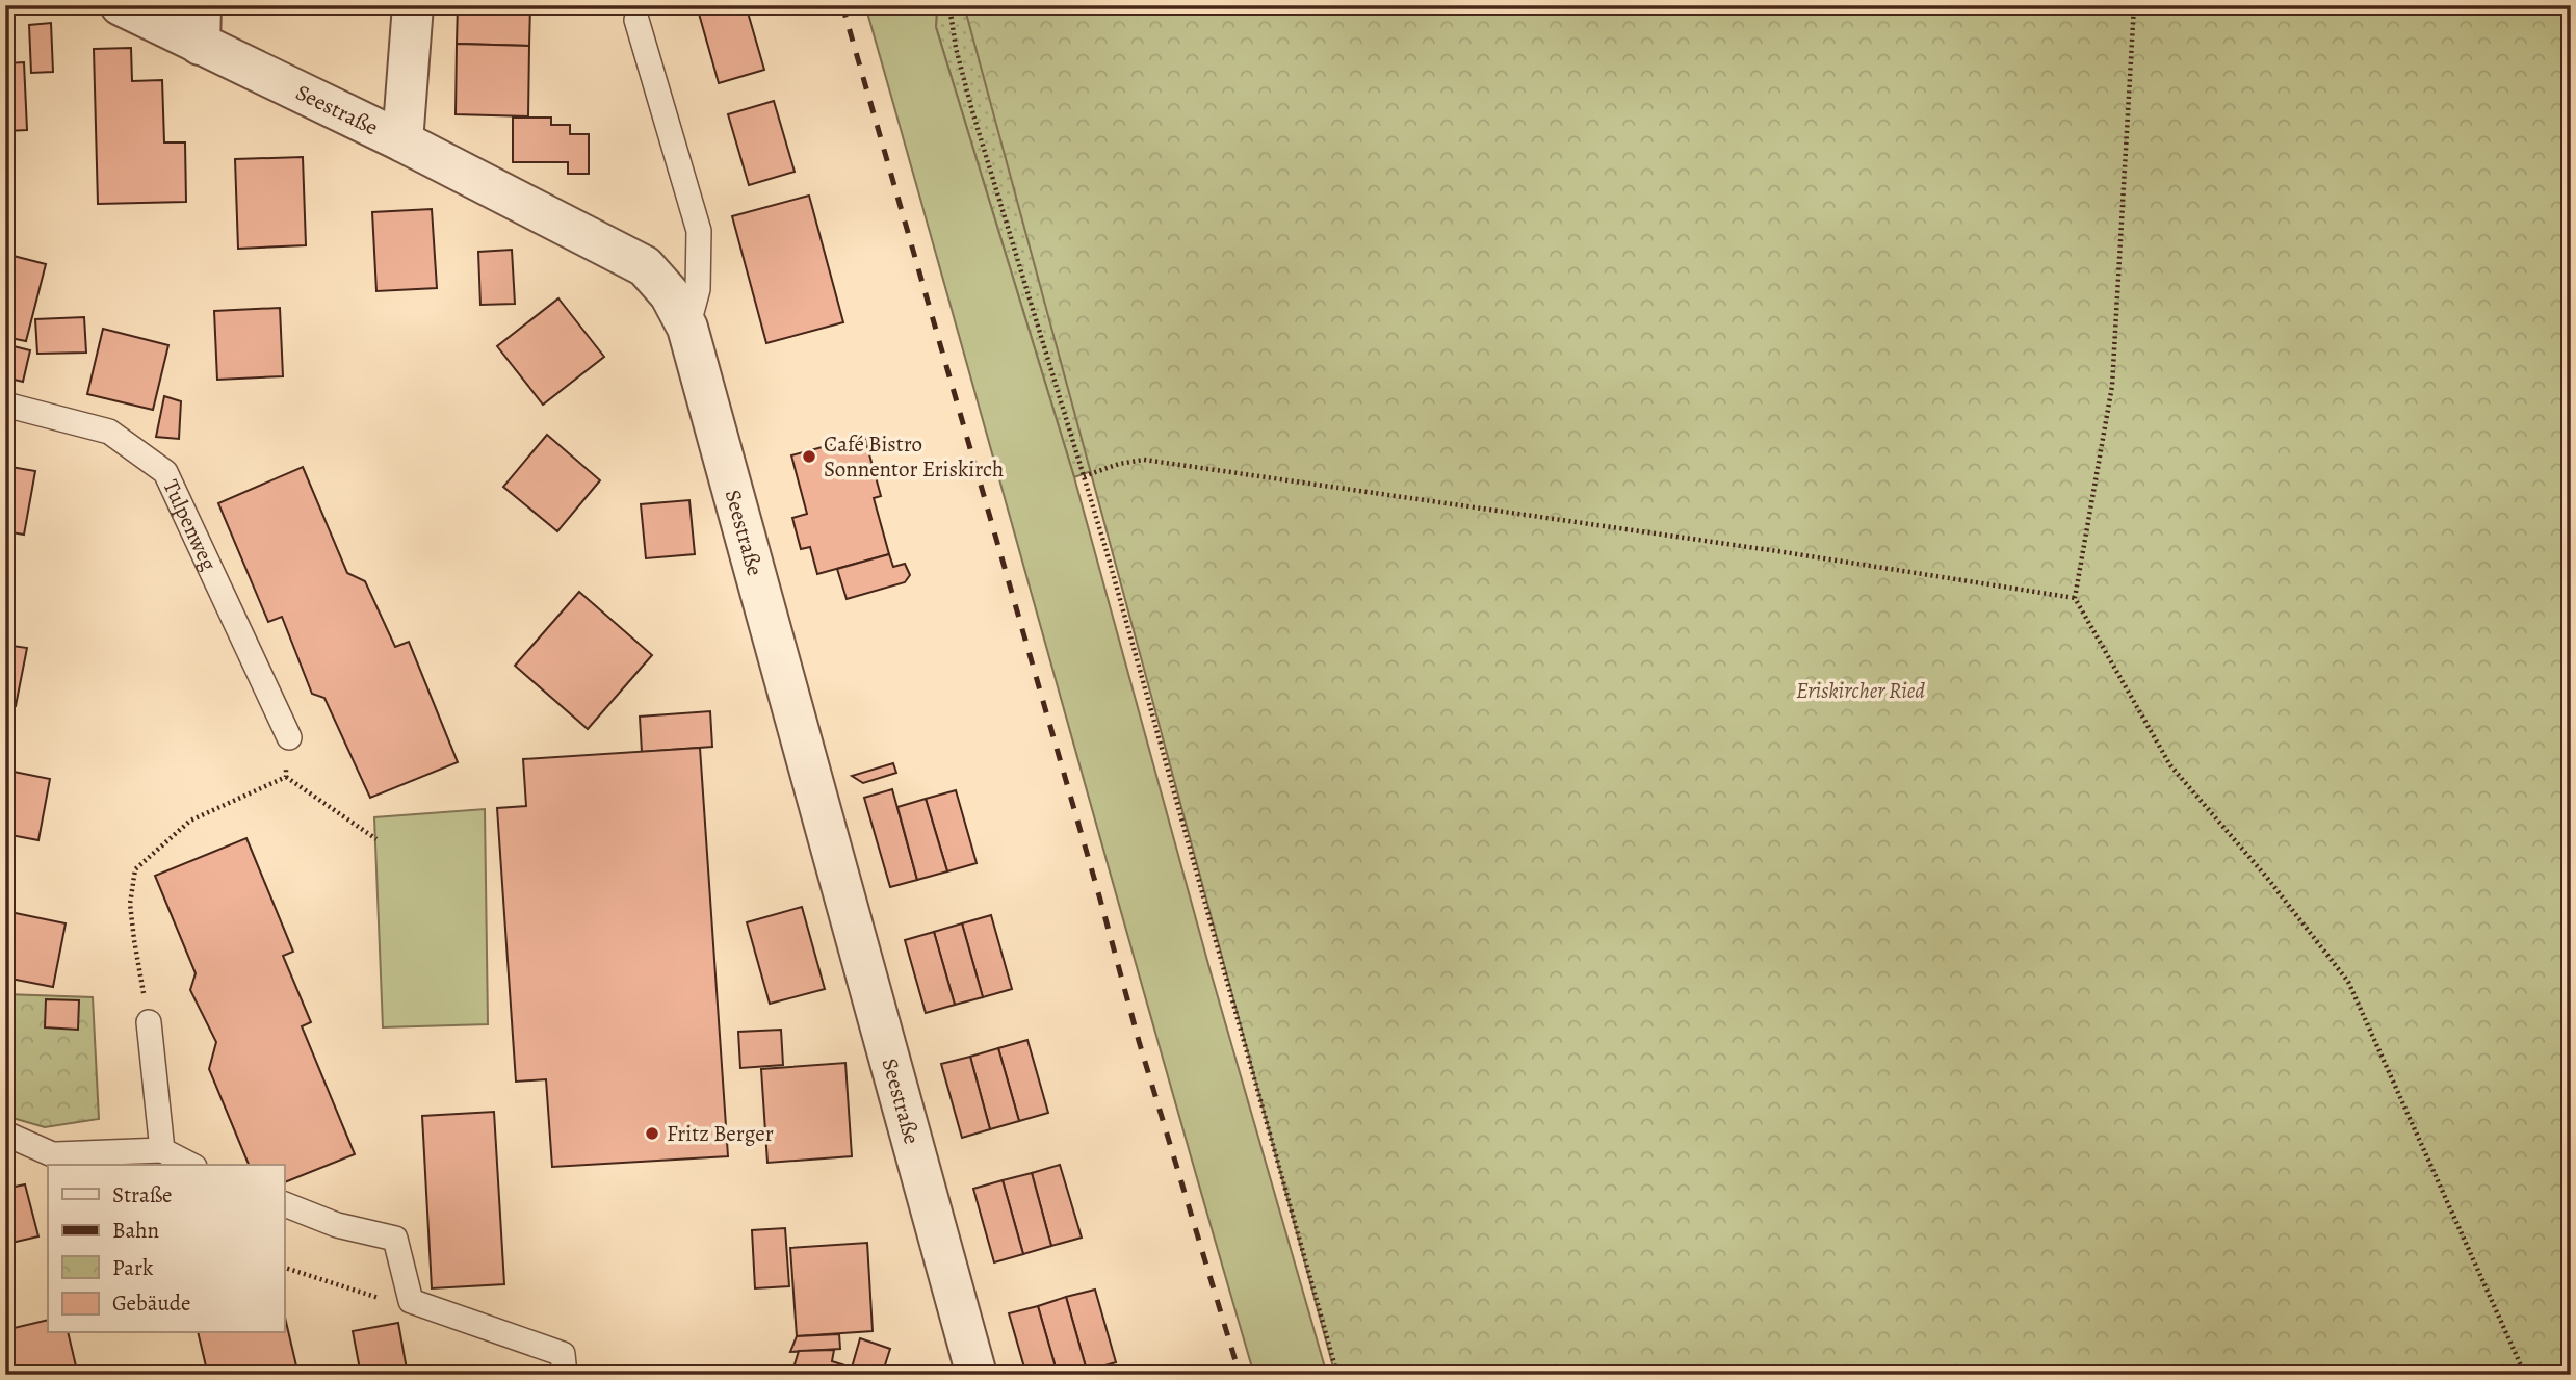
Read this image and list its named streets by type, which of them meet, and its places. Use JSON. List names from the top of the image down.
{
  "streets": {
    "street": ["Seestraße"],
    "lane": ["Tulpenweg"]
  },
  "parks": ["Eriskircher Ried"],
  "places": ["Café Bistro Sonnentor Eriskirch", "Fritz Berger"],
  "legend": [
    "Straße",
    "Bahn",
    "Park",
    "Gebäude"
  ]
}
